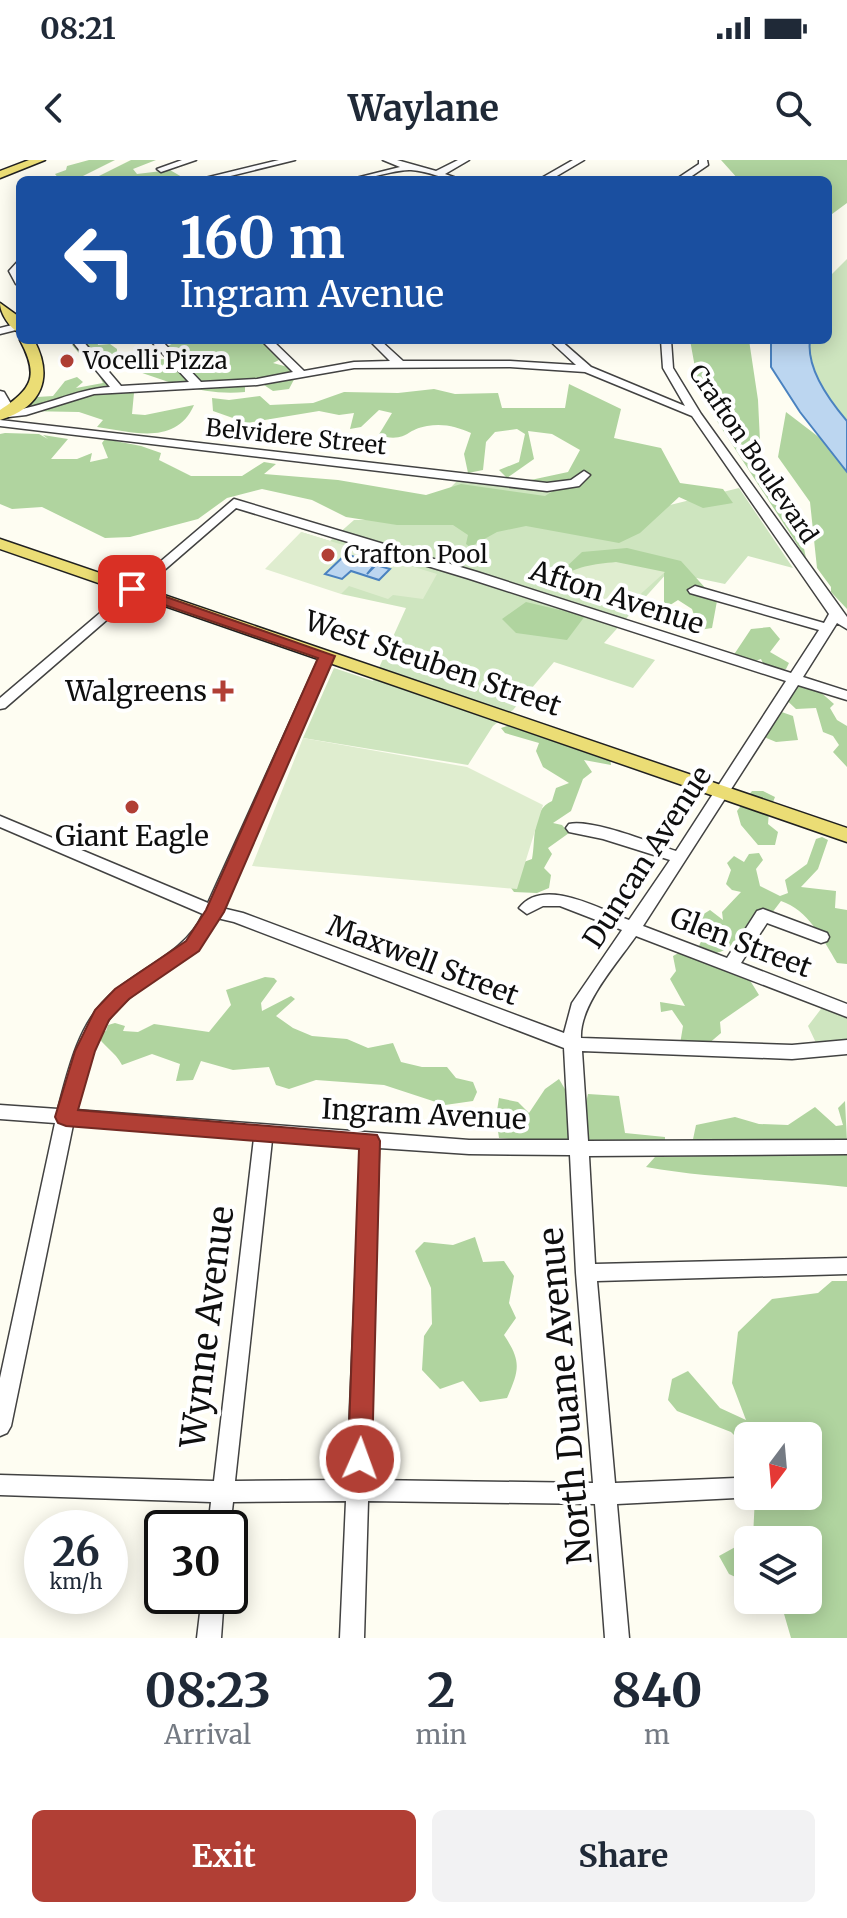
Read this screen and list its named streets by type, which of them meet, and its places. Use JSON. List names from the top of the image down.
{
  "streets": {
    "main road": ["West Steuben Street"],
    "street": [
      "Belvidere Street",
      "Crafton Boulevard",
      "Afton Avenue",
      "Duncan Avenue",
      "Glen Street",
      "Maxwell Street",
      "Ingram Avenue",
      "Wynne Avenue",
      "North Duane Avenue"
    ]
  },
  "crossings": [
    ["Crafton Boulevard", "Duncan Avenue"],
    ["Afton Avenue", "West Steuben Street"],
    ["Afton Avenue", "Duncan Avenue"],
    ["West Steuben Street", "Duncan Avenue"],
    ["Duncan Avenue", "Glen Street"],
    ["Duncan Avenue", "Maxwell Street"],
    ["Duncan Avenue", "Ingram Avenue"],
    ["Duncan Avenue", "North Duane Avenue"],
    ["Ingram Avenue", "Wynne Avenue"],
    ["Ingram Avenue", "North Duane Avenue"]
  ],
  "places": {
    "other": ["Vocelli Pizza", "Crafton Pool", "Giant Eagle"],
    "health": ["Walgreens"]
  },
  "north": "bottom",
  "page": {
    "status": "08:21",
    "header": "Waylane",
    "turn": ["160 m", "Ingram Avenue"],
    "speed": "26 km/h",
    "limit": "30",
    "eta": [
      "08:23",
      "Arrival",
      "2",
      "min",
      "840",
      "m"
    ],
    "buttons": ["Exit", "Share"]
  }
}
